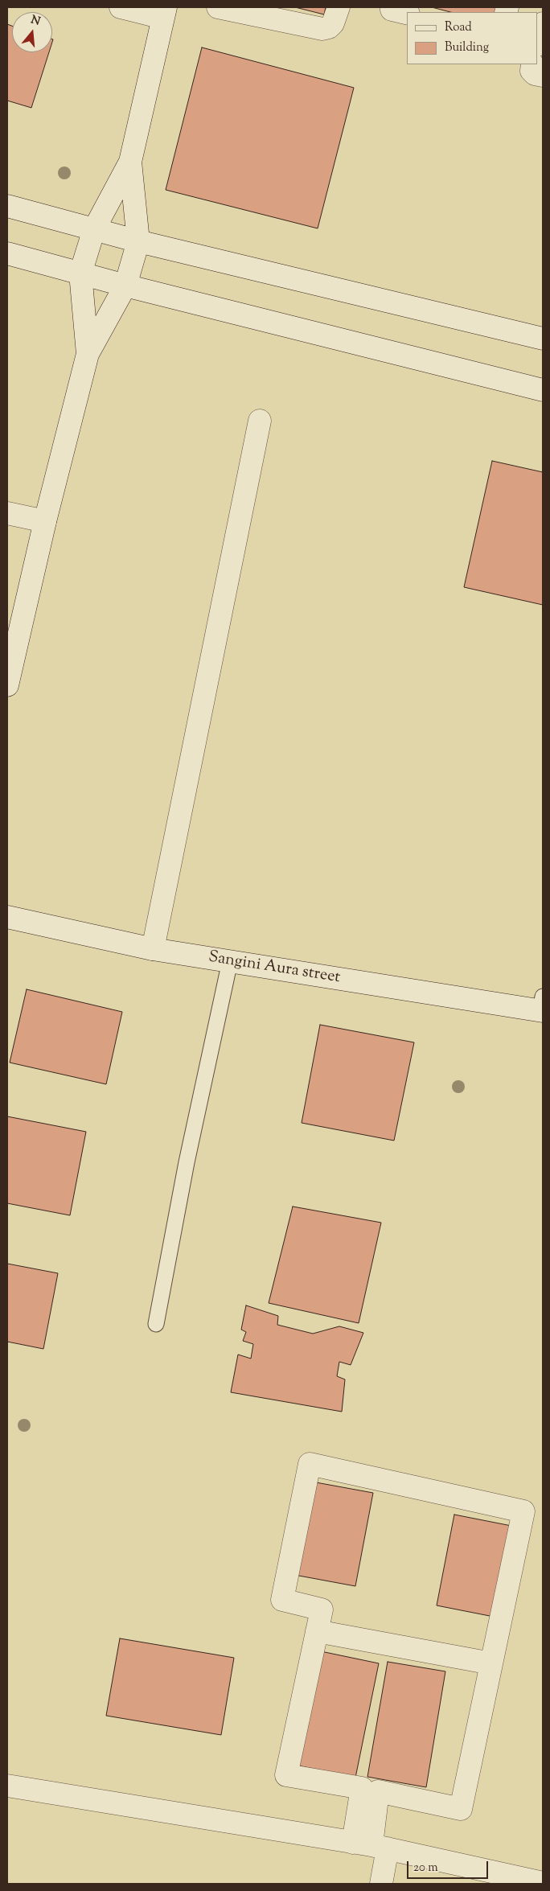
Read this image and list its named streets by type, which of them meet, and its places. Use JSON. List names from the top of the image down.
{
  "streets": {
    "street": ["Sangini Aura street"]
  },
  "legend": ["Road", "Building"],
  "scale_bar": "20 m",
  "north": "top"
}
